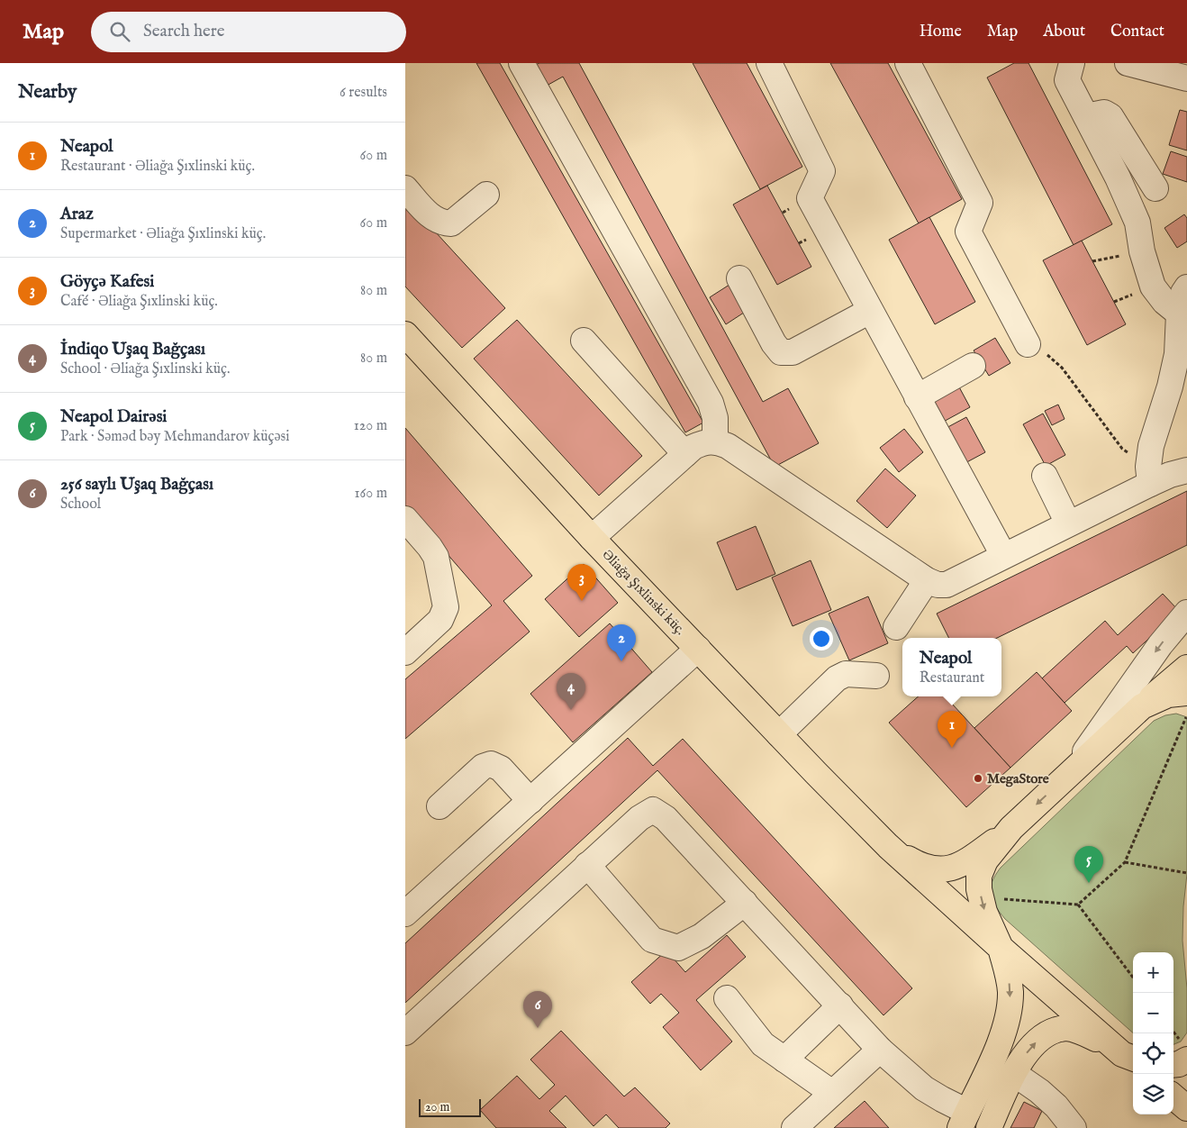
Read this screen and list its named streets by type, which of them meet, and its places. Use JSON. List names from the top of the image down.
{
  "streets": {
    "main road": ["Əliağa Şıxlinski küç."]
  },
  "places": ["MegaStore"],
  "scale_bar": "20 m",
  "page": {
    "header": "Map",
    "search": "Search here",
    "nav": [
      "Home",
      "Map",
      "About",
      "Contact"
    ],
    "heading": ["Nearby", "6 results"],
    "list": [
      {
        "mark": "1",
        "name": "Neapol",
        "note": "Restaurant · Əliağa Şıxlinski küç.",
        "value": "60 m"
      },
      {
        "mark": "2",
        "name": "Araz",
        "note": "Supermarket · Əliağa Şıxlinski küç.",
        "value": "60 m"
      },
      {
        "mark": "3",
        "name": "Göyçə Kafesi",
        "note": "Café · Əliağa Şıxlinski küç.",
        "value": "80 m"
      },
      {
        "mark": "4",
        "name": "İndiqo Uşaq Bağçası",
        "note": "School · Əliağa Şıxlinski küç.",
        "value": "80 m"
      },
      {
        "mark": "5",
        "name": "Neapol Dairəsi",
        "note": "Park · Səməd bəy Mehmandarov küçəsi",
        "value": "120 m"
      },
      {
        "mark": "6",
        "name": "256 saylı Uşaq Bağçası",
        "note": "School",
        "value": "160 m"
      }
    ],
    "pins": [
      "3",
      "2",
      "4",
      "1",
      "5",
      "6"
    ],
    "popup": ["Neapol", "Restaurant"],
    "map_buttons": ["+", "−"],
    "scale": "20 m"
  }
}
